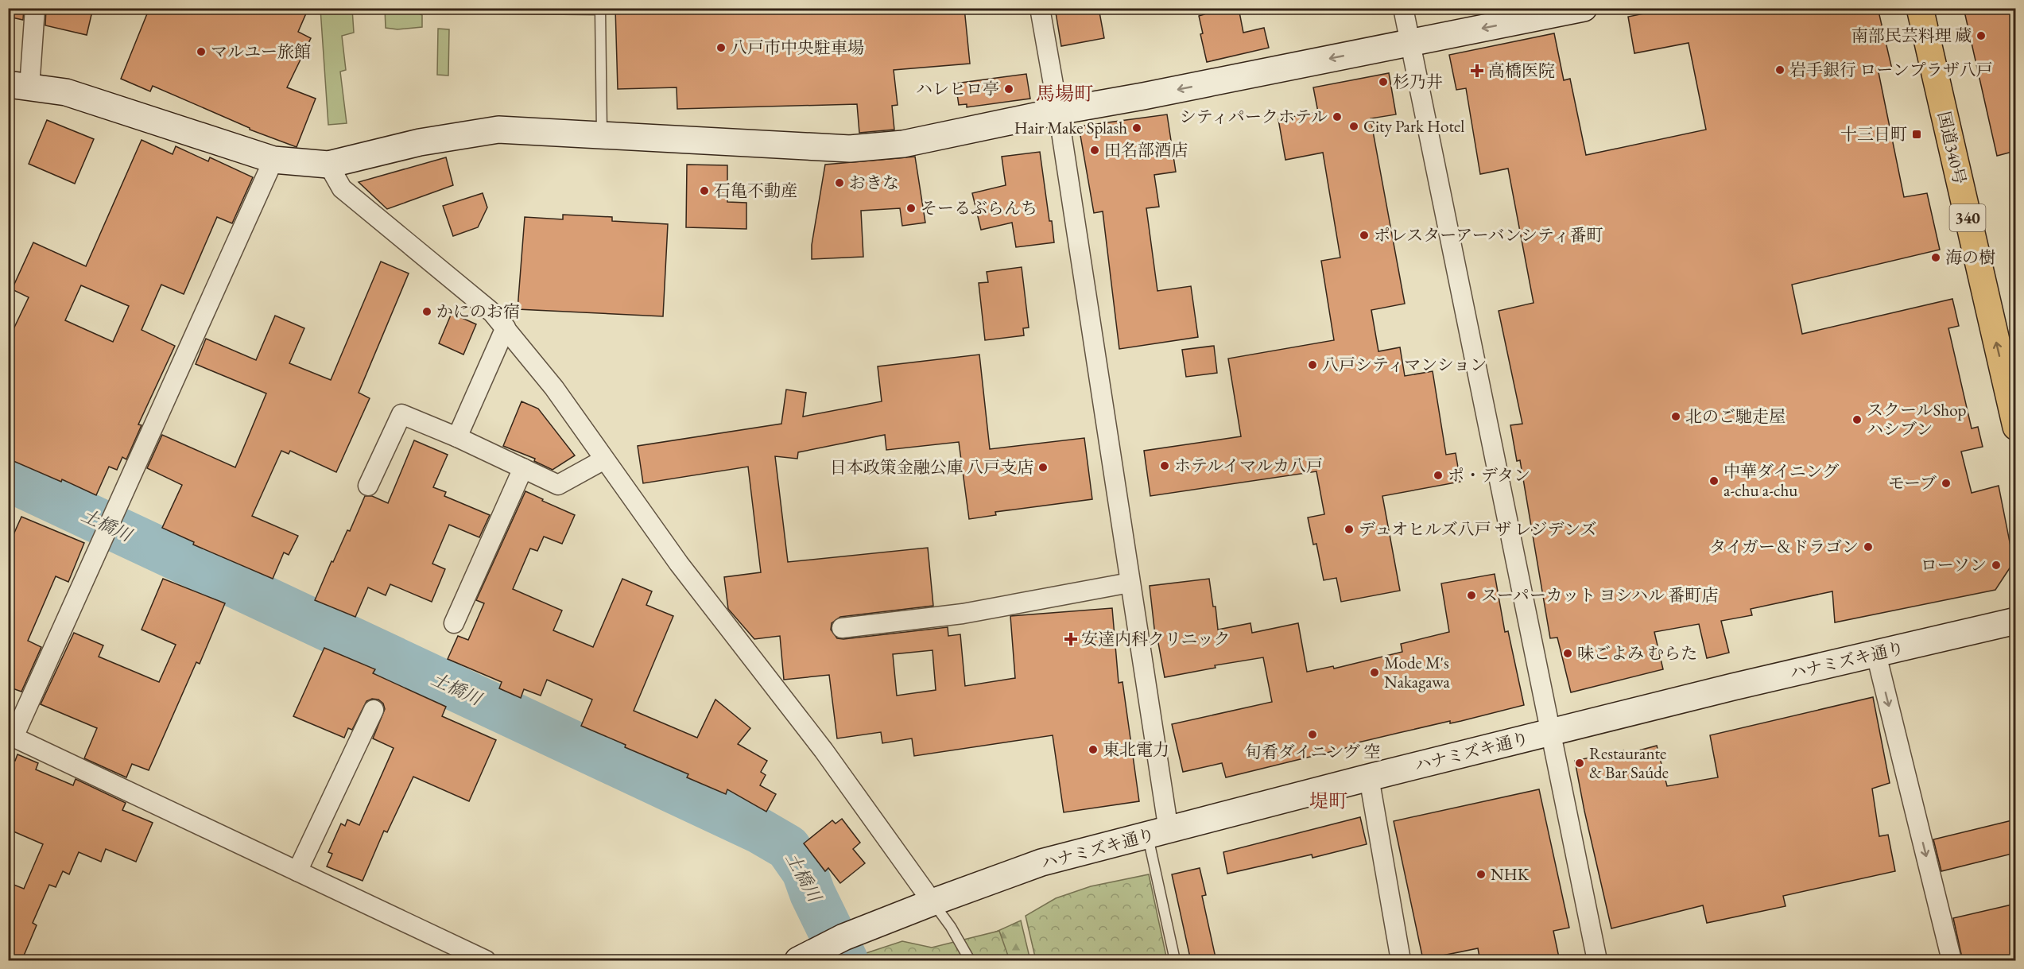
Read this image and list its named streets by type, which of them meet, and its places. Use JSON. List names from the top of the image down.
{
  "streets": {
    "highway": ["国道340号", "340"],
    "street": ["ハナミズキ通り"]
  },
  "one_way": ["国道340号"],
  "districts": ["馬場町", "堤町"],
  "water": ["土橋川"],
  "places": {
    "other": [
      "南部民芸料理 蔵",
      "八戸市中央駐車場",
      "マルユー旅館",
      "岩手銀行 ローンプラザ八戸",
      "杉乃井",
      "ハレヒロ亭",
      "シティパークホテル",
      "City Park Hotel",
      "Hair Make Splash",
      "田名部酒店",
      "おきな",
      "石亀不動産",
      "そーるぶらんち",
      "ポレスターアーバンシティ番町",
      "海の樹",
      "かにのお宿",
      "八戸シティマンション",
      "北のご馳走屋",
      "スクールShop ハシブン",
      "ホテルイマルカ八戸",
      "日本政策金融公庫 八戸支店",
      "ポ・デタン",
      "中華ダイニング a-chu a-chu",
      "モーブ",
      "デュオヒルズ八戸 ザ レジデンズ",
      "タイガー＆ドラゴン",
      "ローソン",
      "スーパーカット ヨシハル 番町店",
      "味ごよみ むらた",
      "Mode M's Nakagawa",
      "旬肴ダイニング 空",
      "東北電力",
      "Restaurante & Bar Saúde",
      "NHK"
    ],
    "health": ["高橋医院", "安達内科クリニック"],
    "transit": ["十三日町"]
  }
}
